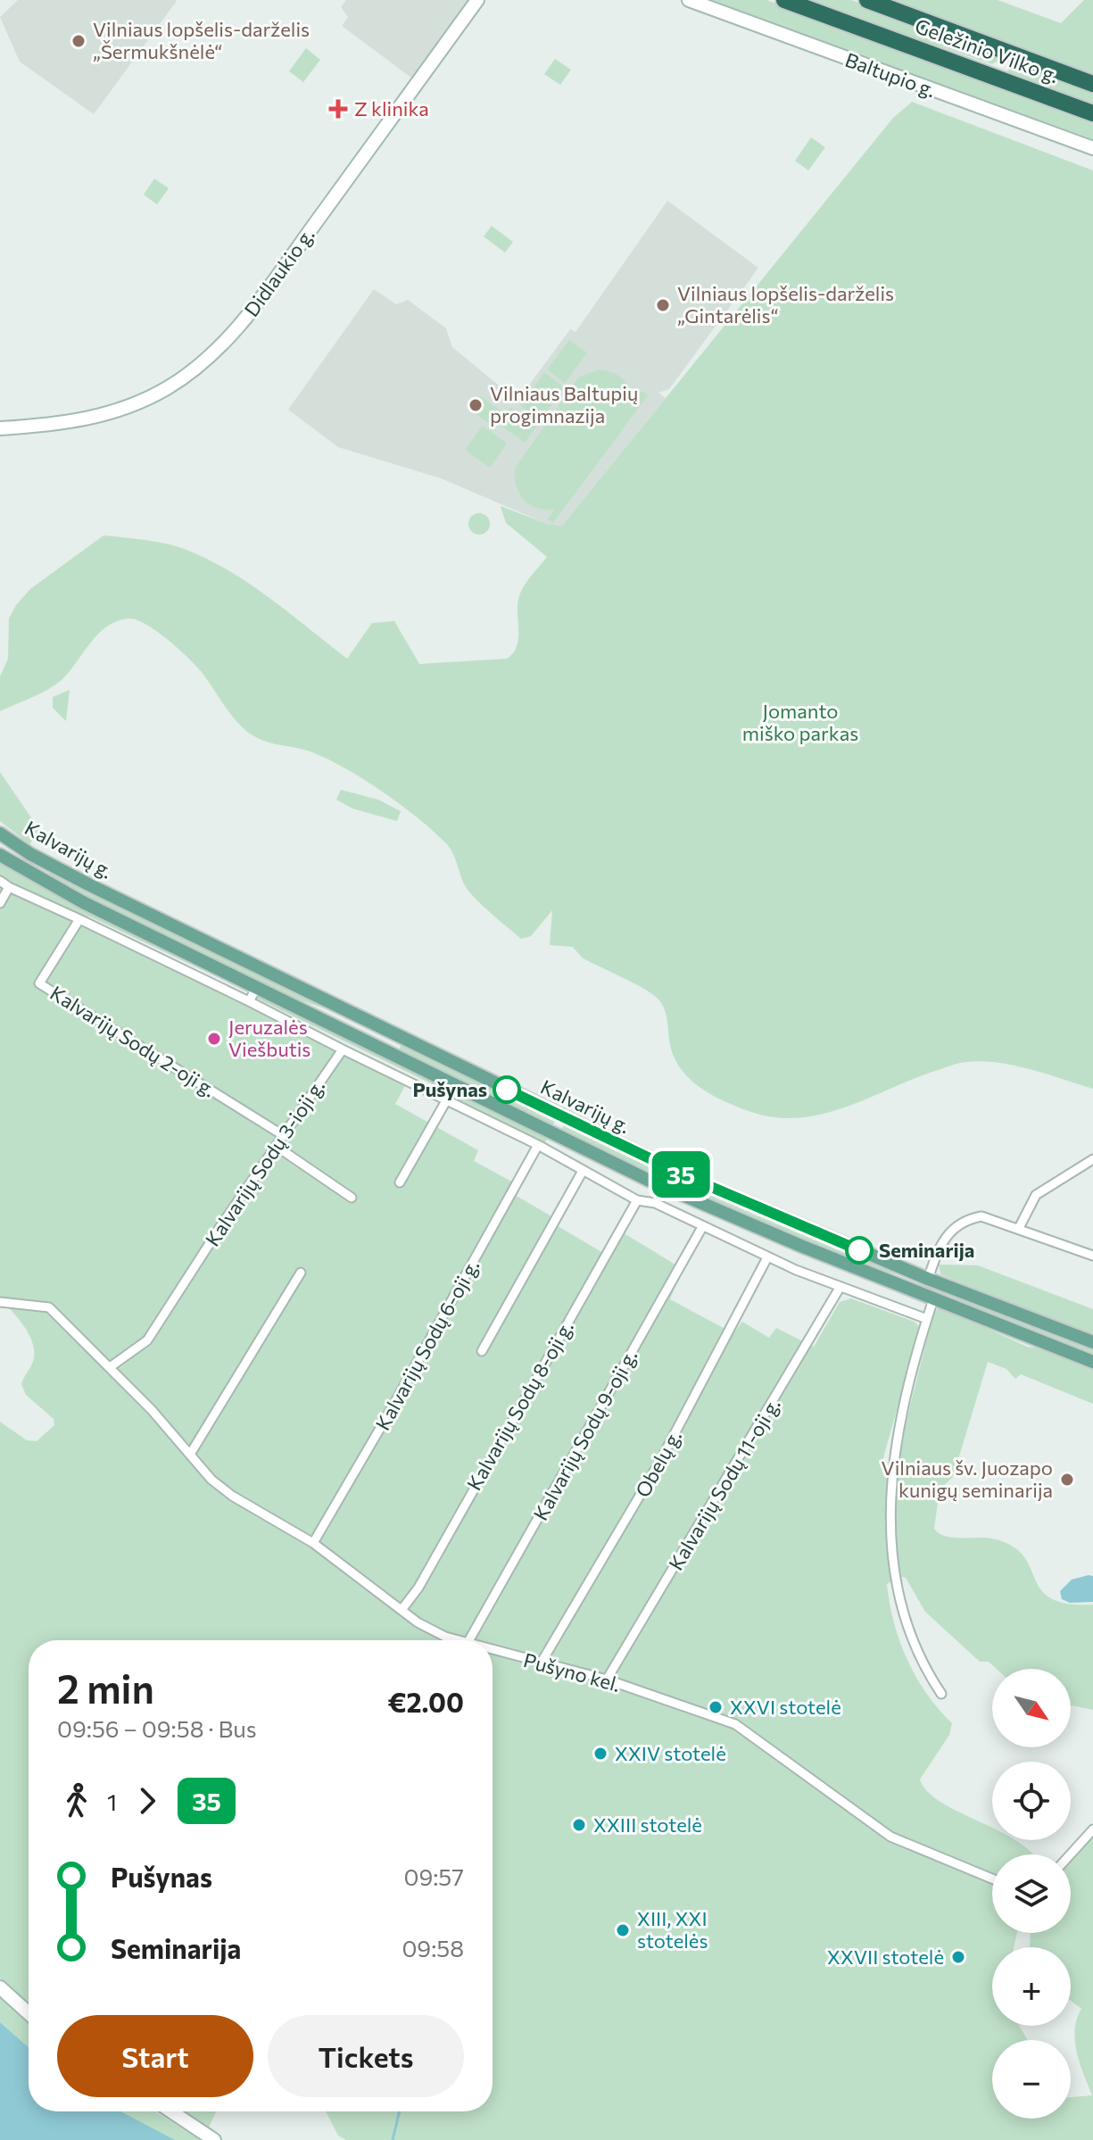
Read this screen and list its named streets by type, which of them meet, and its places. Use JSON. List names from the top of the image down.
{
  "streets": {
    "highway": ["Geležinio Vilko g."],
    "main road": ["Kalvarijų g."],
    "street": [
      "Baltupio g.",
      "Didlaukio g.",
      "Kalvarijų Sodų 2-oji g.",
      "Kalvarijų Sodų 3-ioji g.",
      "Kalvarijų Sodų 6-oji g.",
      "Kalvarijų Sodų 8-oji g.",
      "Kalvarijų Sodų 9-oji g.",
      "Obelų g.",
      "Kalvarijų Sodų 11-oji g.",
      "Pušyno kel."
    ]
  },
  "crossings": [
    ["Kalvarijų Sodų 2-oji g.", "Kalvarijų Sodų 3-ioji g."],
    ["Kalvarijų Sodų 3-ioji g.", "Pušyno kel."],
    ["Kalvarijų Sodų 6-oji g.", "Pušyno kel."],
    ["Kalvarijų Sodų 8-oji g.", "Pušyno kel."],
    ["Obelų g.", "Pušyno kel."],
    ["Kalvarijų Sodų 11-oji g.", "Pušyno kel."]
  ],
  "parks": ["Jomanto miško parkas"],
  "places": {
    "other": [
      "Vilniaus lopšelis-darželis „Šermukšnėlė“",
      "Vilniaus lopšelis-darželis „Gintarėlis“",
      "Vilniaus Baltupių progimnazija",
      "Jeruzalės Viešbutis",
      "Pušynas",
      "Seminarija",
      "Vilniaus šv. Juozapo kunigų seminarija",
      "XXVI stotelė",
      "XXIV stotelė",
      "XXIII stotelė",
      "XIII, XXI stotelės",
      "XXVII stotelė"
    ],
    "health": ["Z klinika"]
  },
  "lines": ["bus line 35"],
  "north": "bottom right",
  "page": {
    "on_map": "35",
    "heading": ["2 min", "09:56 – 09:58 · Bus", "€2.00"],
    "map_buttons": ["+", "−"],
    "legs": ["1", "35"],
    "list": [
      {
        "name": "Pušynas",
        "value": "09:57"
      },
      {
        "name": "Seminarija",
        "value": "09:58"
      }
    ],
    "buttons": ["Start", "Tickets"]
  }
}
